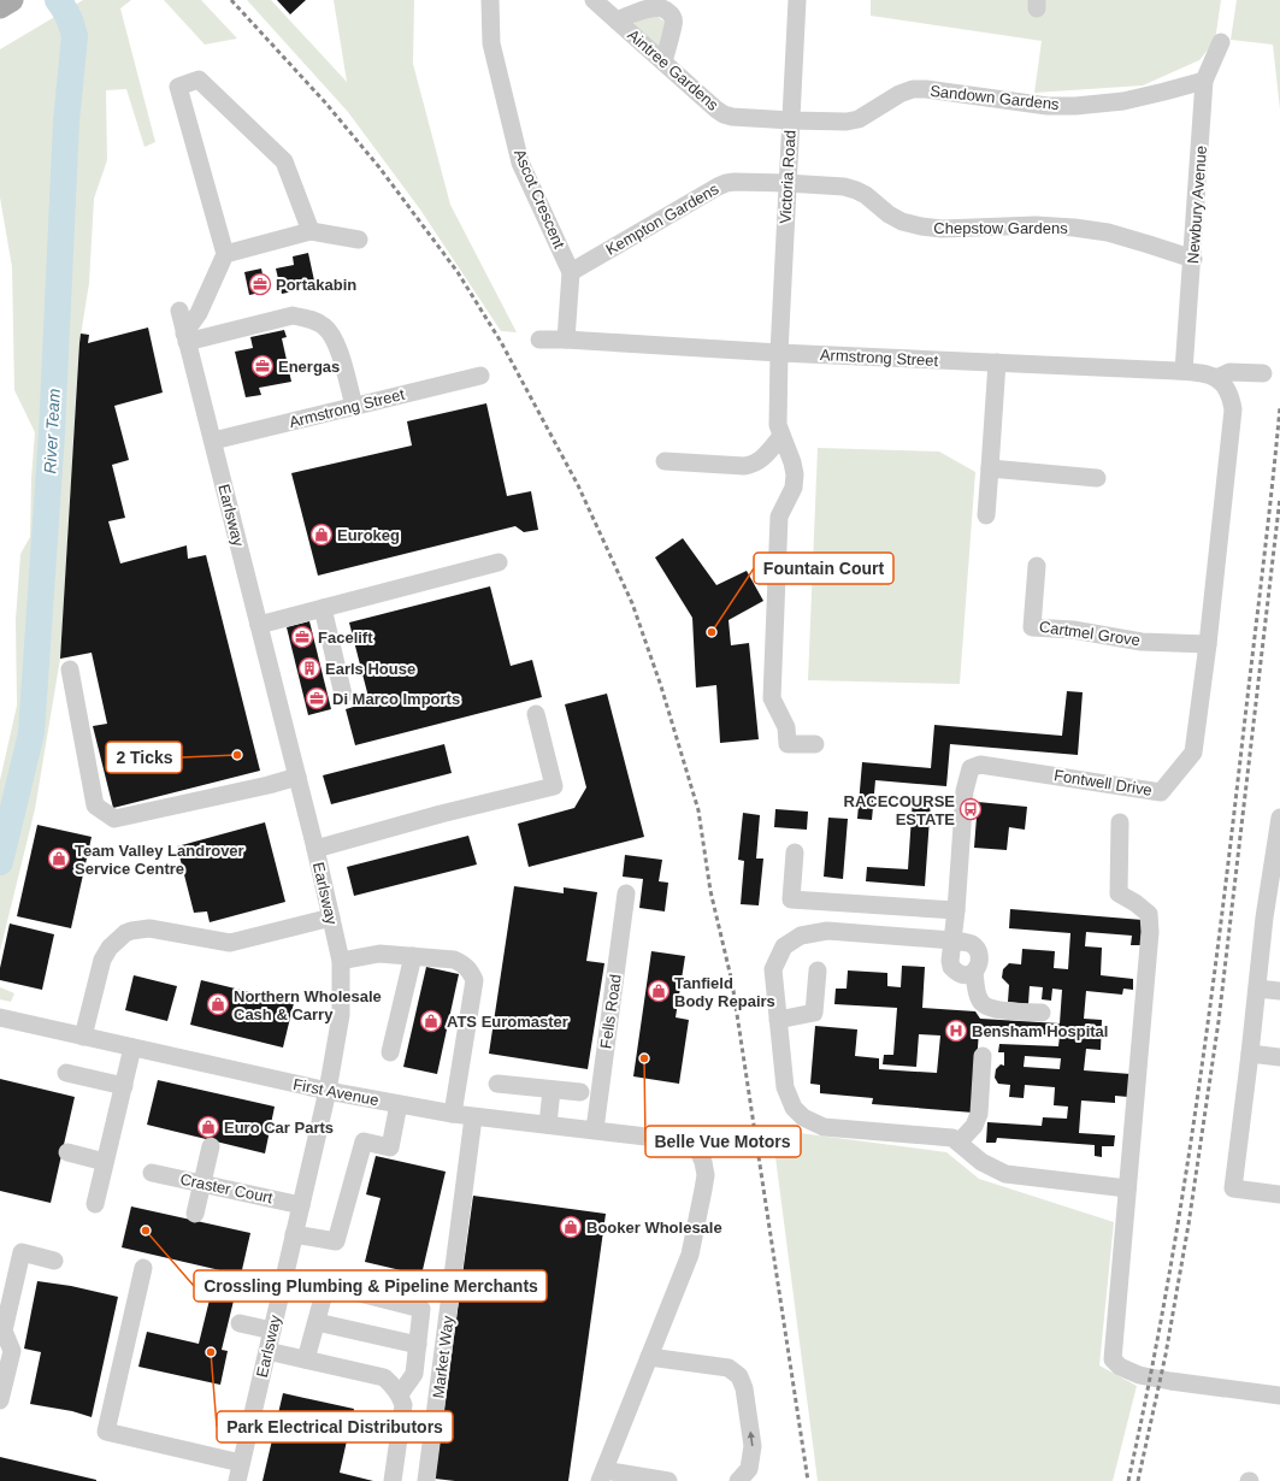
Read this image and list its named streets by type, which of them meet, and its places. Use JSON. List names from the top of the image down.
{
  "streets": {
    "street": [
      "Aintree Gardens",
      "Sandown Gardens",
      "Victoria Road",
      "Ascot Crescent",
      "Newbury Avenue",
      "Kempton Gardens",
      "Chepstow Gardens",
      "Armstrong Street",
      "Earlsway",
      "Cartmel Grove",
      "Fontwell Drive",
      "Fells Road",
      "First Avenue",
      "Craster Court",
      "Market Way"
    ]
  },
  "crossings": [
    ["Aintree Gardens", "Sandown Gardens"],
    ["Aintree Gardens", "Victoria Road"],
    ["Sandown Gardens", "Victoria Road"],
    ["Sandown Gardens", "Newbury Avenue"],
    ["Victoria Road", "Kempton Gardens"],
    ["Victoria Road", "Chepstow Gardens"],
    ["Victoria Road", "Armstrong Street"],
    ["Ascot Crescent", "Kempton Gardens"],
    ["Ascot Crescent", "Armstrong Street"],
    ["Newbury Avenue", "Chepstow Gardens"],
    ["Newbury Avenue", "Armstrong Street"],
    ["Kempton Gardens", "Chepstow Gardens"],
    ["Armstrong Street", "Earlsway"],
    ["Armstrong Street", "Fontwell Drive"],
    ["Earlsway", "First Avenue"],
    ["Earlsway", "Craster Court"],
    ["Cartmel Grove", "Fontwell Drive"],
    ["Fells Road", "First Avenue"],
    ["First Avenue", "Market Way"]
  ],
  "water": ["River Team"],
  "places": {
    "office": [
      "Portakabin",
      "Energas",
      "Facelift",
      "Di Marco Imports"
    ],
    "shop": [
      "Eurokeg",
      "Team Valley Landrover Service Centre",
      "Tanfield Body Repairs",
      "Northern Wholesale Cash & Carry",
      "ATS Euromaster",
      "Euro Car Parts",
      "Booker Wholesale"
    ],
    "other": [
      "Fountain Court",
      "2 Ticks",
      "Belle Vue Motors",
      "Crossling Plumbing & Pipeline Merchants",
      "Park Electrical Distributors"
    ],
    "building": ["Earls House"],
    "bus stop": ["RACECOURSE ESTATE"],
    "hospital": ["Bensham Hospital"]
  }
}
